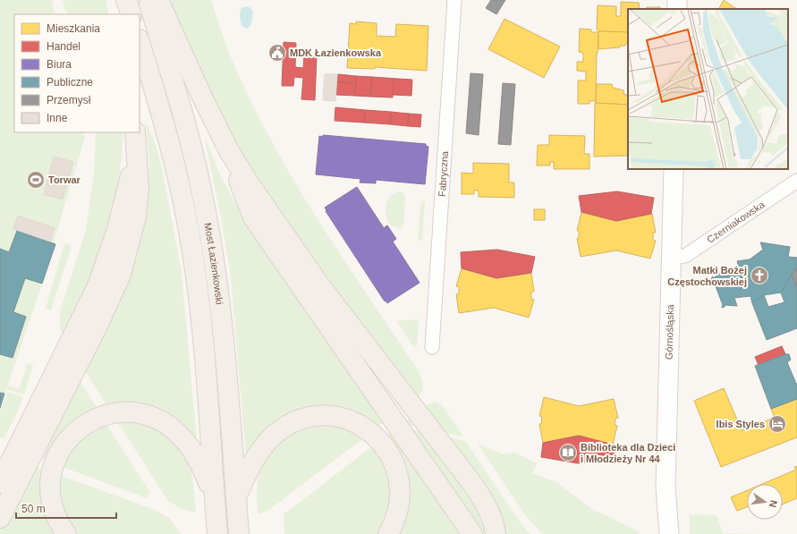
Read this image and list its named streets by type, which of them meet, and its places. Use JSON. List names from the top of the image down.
{
  "streets": {
    "main road": ["Most Łazienkowski"],
    "street": ["Fabryczna", "Czerniakowska", "Górnośląska"]
  },
  "crossings": [
    ["Czerniakowska", "Górnośląska"]
  ],
  "places": {
    "public building": ["MDK Łazienkowska"],
    "sports": ["Torwar"],
    "church": ["Matki Bożej Częstochowskiej"],
    "hotel": ["Ibis Styles"],
    "library": ["Biblioteka dla Dzieci i Młodzieży Nr 44"]
  },
  "legend": [
    "Mieszkania",
    "Handel",
    "Biura",
    "Publiczne",
    "Przemysł",
    "Inne"
  ],
  "scale_bar": "50 m",
  "north": "right"
}
